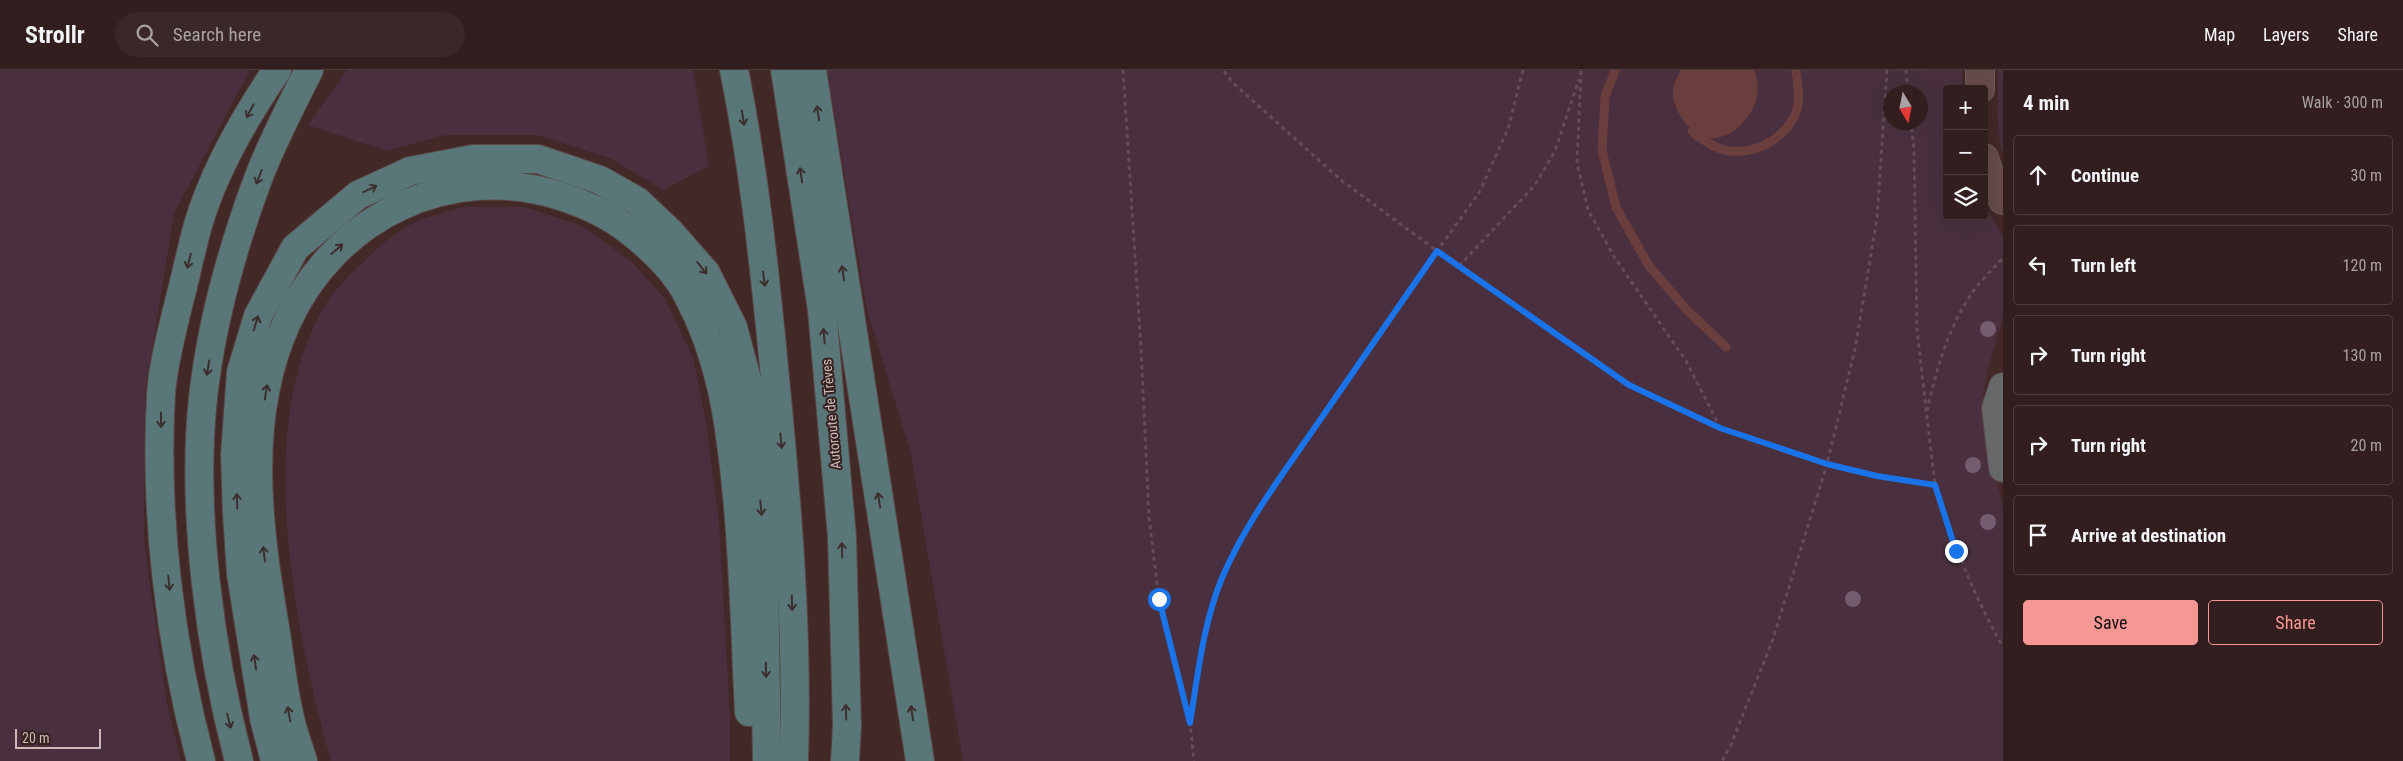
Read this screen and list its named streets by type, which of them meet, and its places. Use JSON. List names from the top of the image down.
{
  "streets": {
    "highway": ["Autoroute de Trèves"]
  },
  "scale_bar": "20 m",
  "north": "bottom",
  "page": {
    "header": "Strollr",
    "search": "Search here",
    "nav": ["Map", "Layers", "Share"],
    "heading": ["4 min", "Walk · 300 m"],
    "map_buttons": ["+", "−"],
    "list": [
      ["Continue", "30 m"],
      ["Turn left", "120 m"],
      ["Turn right", "130 m"],
      ["Turn right", "20 m"],
      "Arrive at destination"
    ],
    "buttons": ["Save", "Share"],
    "scale": "20 m"
  }
}
